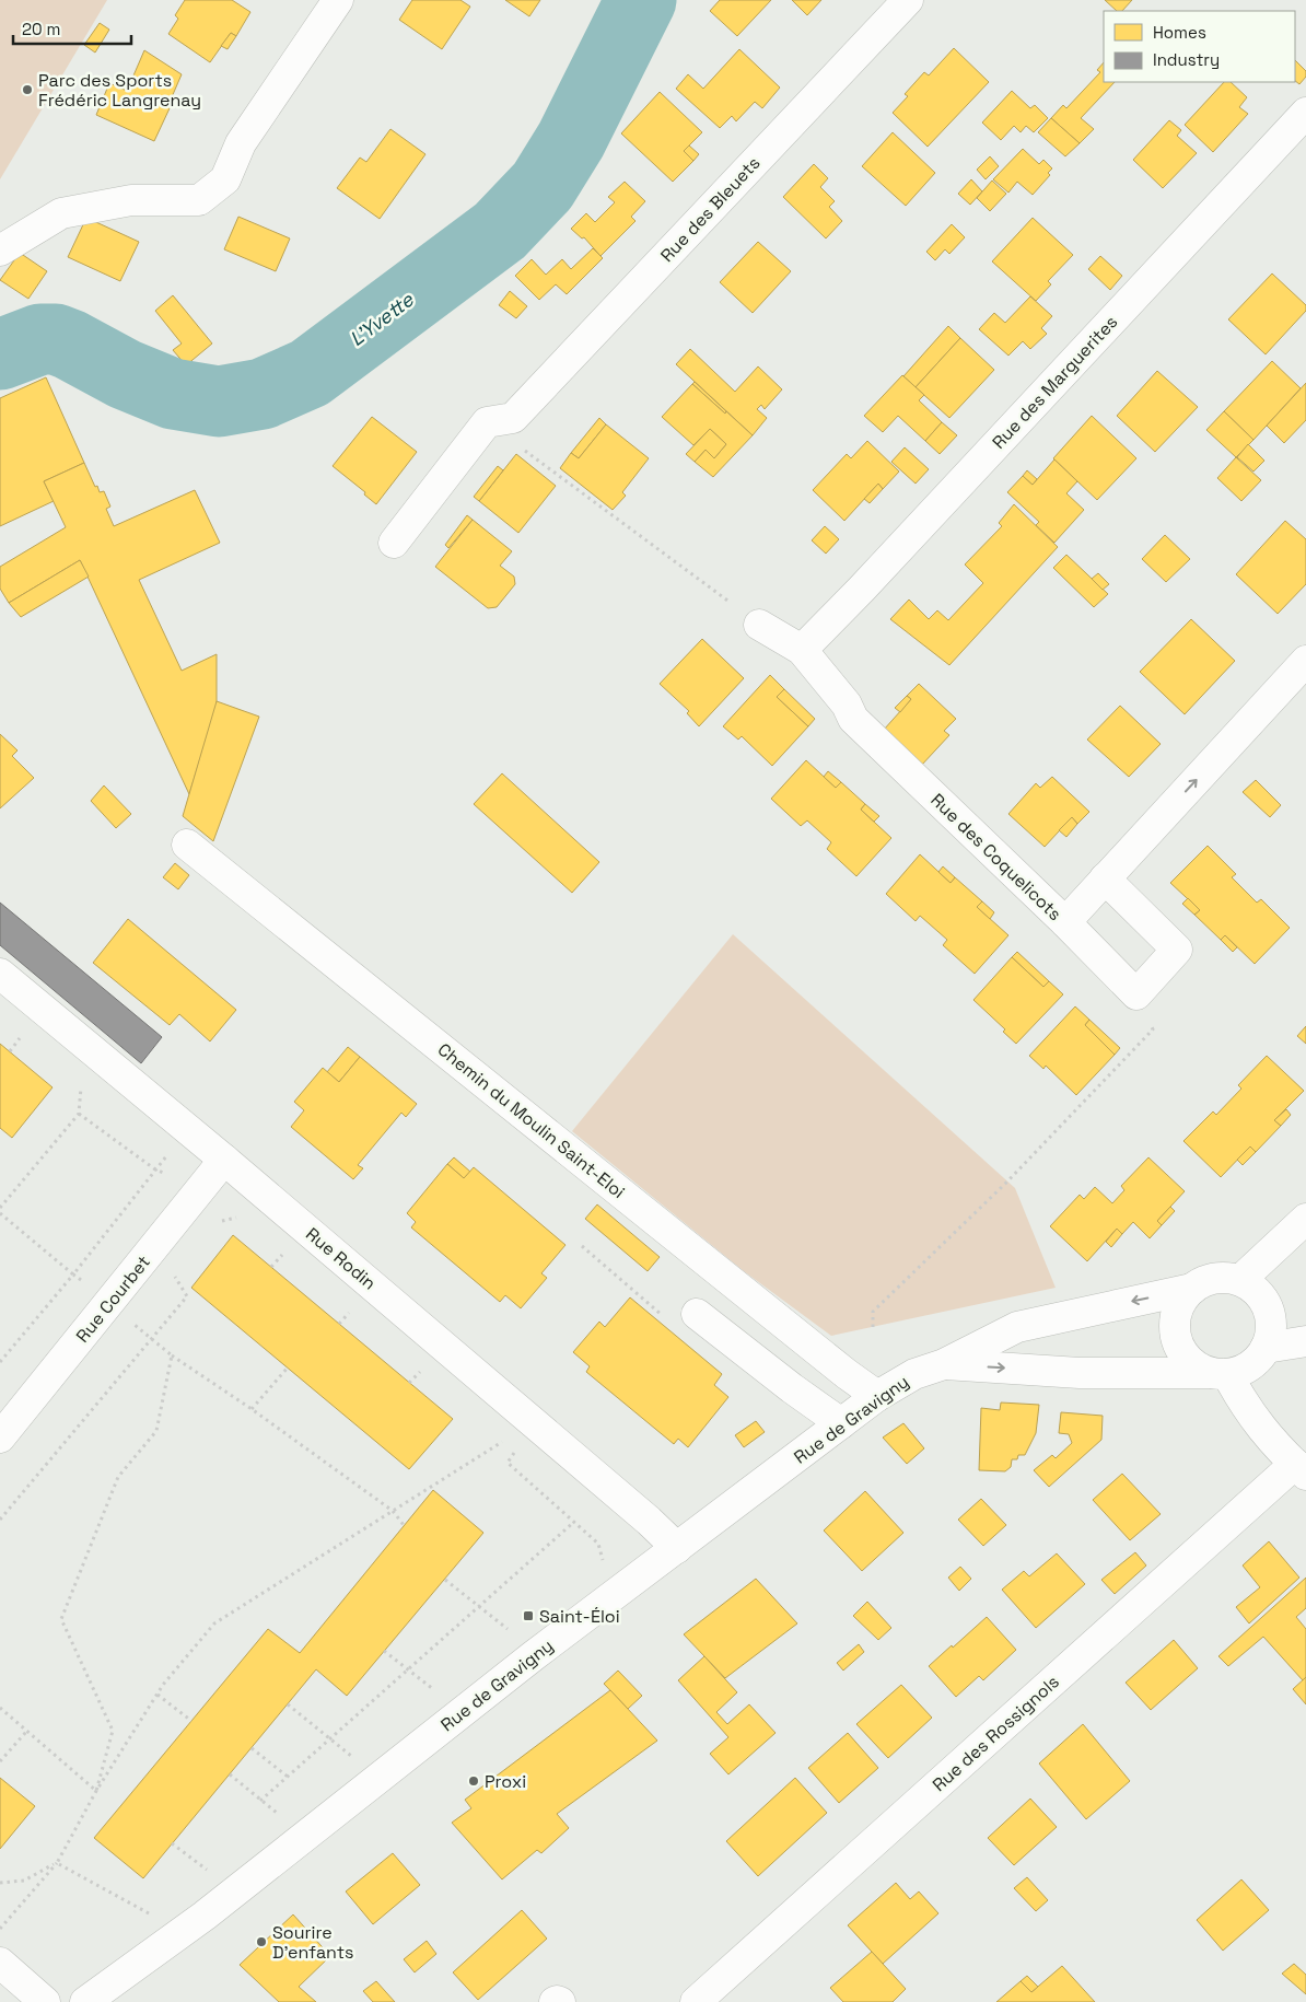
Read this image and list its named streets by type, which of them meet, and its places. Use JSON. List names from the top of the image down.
{
  "streets": {
    "street": [
      "Rue des Bleuets",
      "Rue des Marguerites",
      "Rue des Coquelicots",
      "Chemin du Moulin Saint-Eloi",
      "Rue Rodin",
      "Rue Courbet",
      "Rue de Gravigny",
      "Rue des Rossignols"
    ]
  },
  "crossings": [
    ["Rue des Marguerites", "Rue des Coquelicots"],
    ["Chemin du Moulin Saint-Eloi", "Rue de Gravigny"],
    ["Rue Rodin", "Rue Courbet"],
    ["Rue Rodin", "Rue de Gravigny"]
  ],
  "one_way": ["Rue des Coquelicots"],
  "water": ["L'Yvette"],
  "places": {
    "other": ["Parc des Sports Frédéric Langrenay", "Proxi", "Sourire D'enfants"],
    "transit": ["Saint-Éloi"]
  },
  "legend": ["Homes", "Industry"],
  "scale_bar": "20 m"
}
